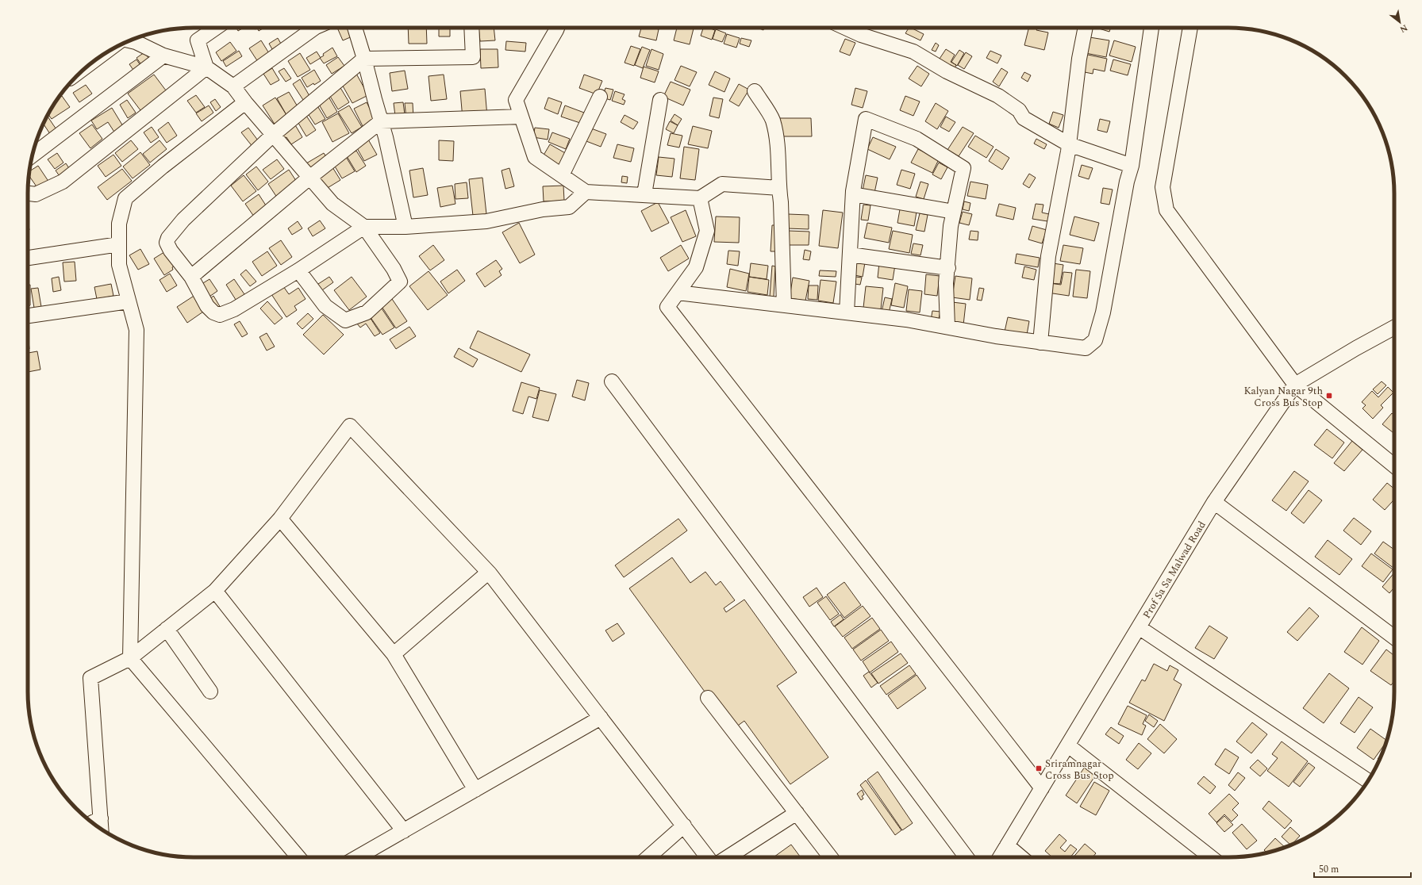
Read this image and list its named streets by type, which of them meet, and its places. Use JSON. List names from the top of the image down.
{
  "streets": {
    "street": ["Prof Sa Sa Malwad Road"]
  },
  "places": {
    "transit": ["Kalyan Nagar 9th Cross Bus Stop", "Sriramnagar Cross Bus Stop"]
  },
  "scale_bar": "50 m",
  "north": "bottom right"
}
